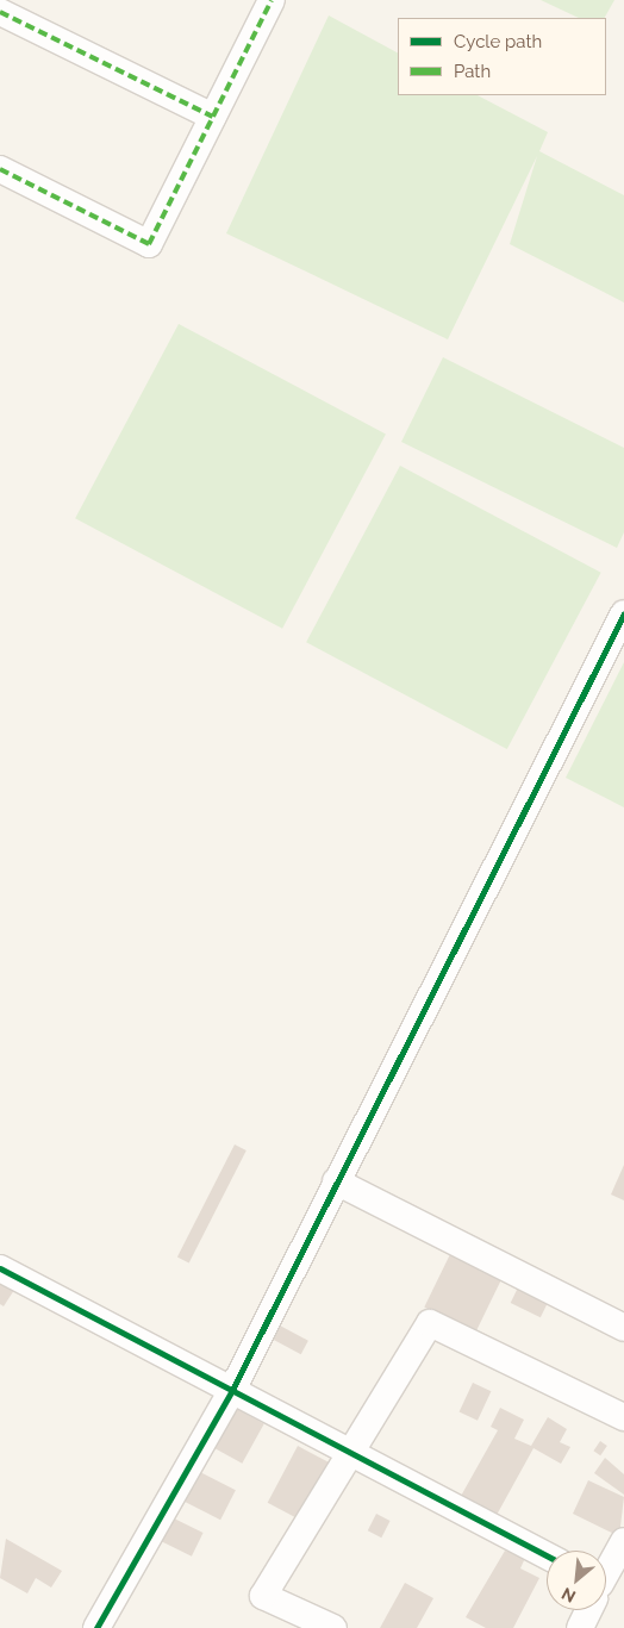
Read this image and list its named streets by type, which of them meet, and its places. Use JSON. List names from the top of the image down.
{
  "legend": ["Cycle path", "Path"],
  "north": "bottom left"
}
